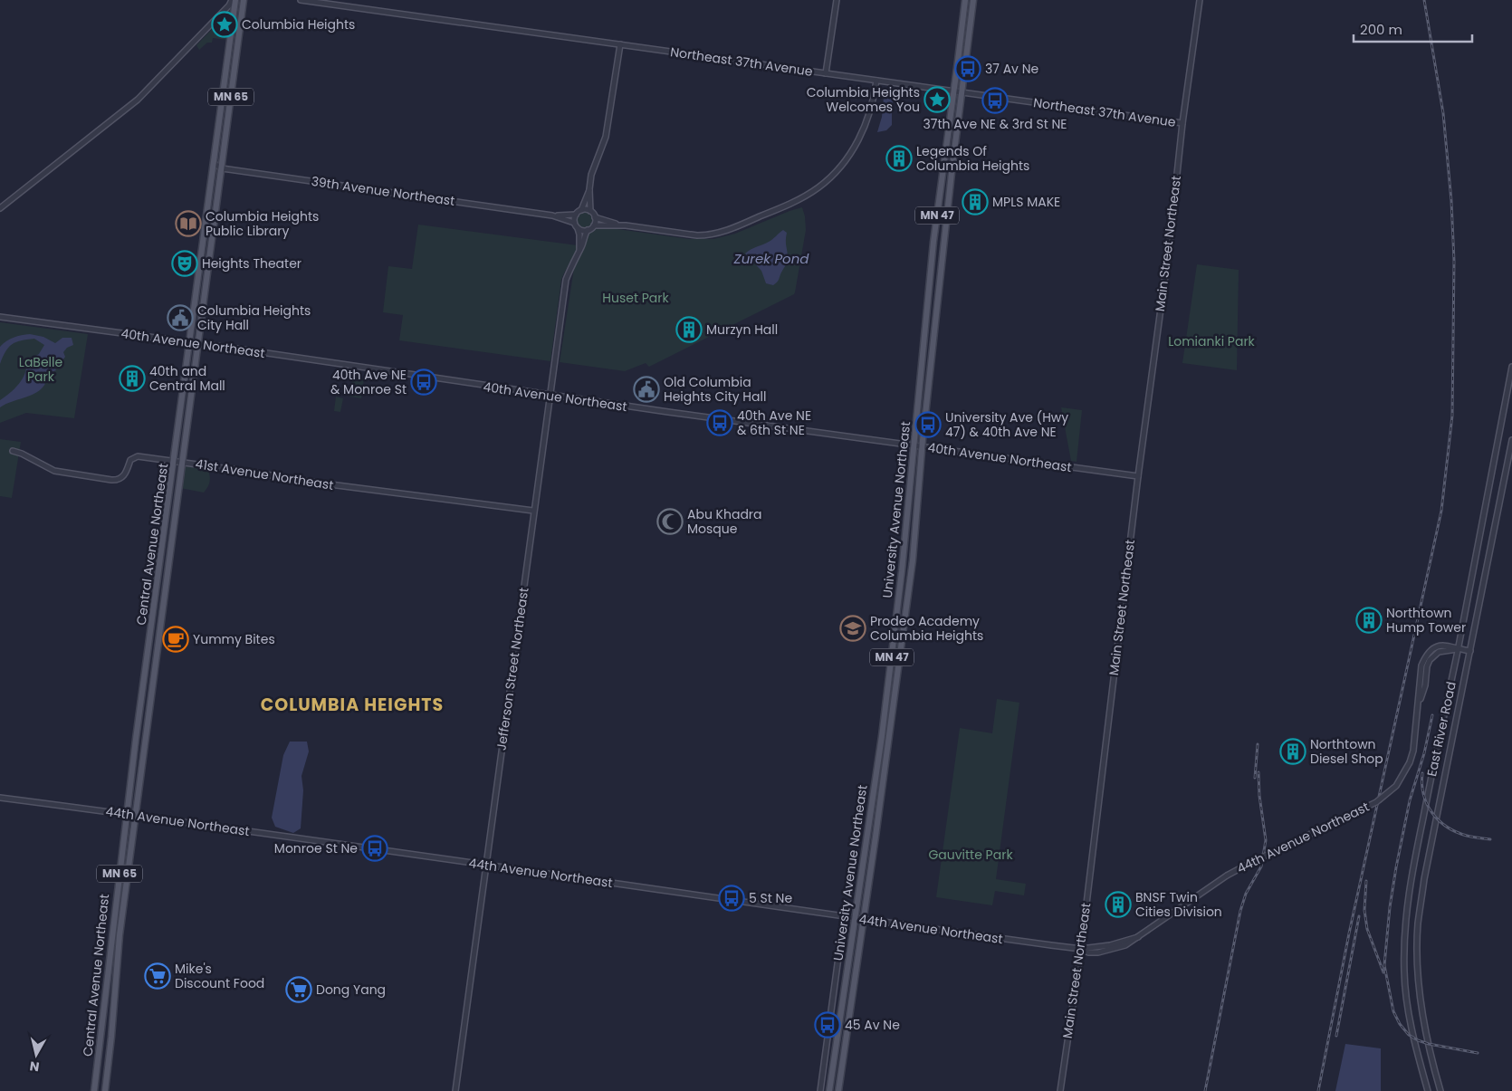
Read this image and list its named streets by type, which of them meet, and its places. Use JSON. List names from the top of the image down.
{
  "streets": {
    "main road": [
      "MN 65",
      "MN 47",
      "University Avenue Northeast",
      "Central Avenue Northeast"
    ],
    "street": [
      "Northeast 37th Avenue",
      "39th Avenue Northeast",
      "Main Street Northeast",
      "40th Avenue Northeast",
      "41st Avenue Northeast",
      "Jefferson Street Northeast",
      "East River Road",
      "44th Avenue Northeast"
    ]
  },
  "crossings": [
    ["Northeast 37th Avenue", "MN 47"],
    ["Northeast 37th Avenue", "Main Street Northeast"],
    ["Northeast 37th Avenue", "University Avenue Northeast"],
    ["39th Avenue Northeast", "Central Avenue Northeast"],
    ["39th Avenue Northeast", "Jefferson Street Northeast"],
    ["MN 47", "University Avenue Northeast"],
    ["Main Street Northeast", "40th Avenue Northeast"],
    ["Main Street Northeast", "44th Avenue Northeast"],
    ["40th Avenue Northeast", "University Avenue Northeast"],
    ["40th Avenue Northeast", "Central Avenue Northeast"],
    ["40th Avenue Northeast", "Jefferson Street Northeast"],
    ["41st Avenue Northeast", "Central Avenue Northeast"],
    ["41st Avenue Northeast", "Jefferson Street Northeast"],
    ["University Avenue Northeast", "44th Avenue Northeast"],
    ["Central Avenue Northeast", "44th Avenue Northeast"],
    ["Jefferson Street Northeast", "44th Avenue Northeast"],
    ["East River Road", "44th Avenue Northeast"]
  ],
  "districts": ["COLUMBIA HEIGHTS"],
  "water": ["Zurek Pond"],
  "parks": [
    "Huset Park",
    "Lomianki Park",
    "LaBelle Park",
    "Gauvitte Park"
  ],
  "places": {
    "place": ["Columbia Heights", "Columbia Heights Welcomes You"],
    "bus stop": [
      "37 Av Ne",
      "37th Ave NE & 3rd St NE",
      "40th Ave NE & Monroe St",
      "40th Ave NE & 6th St NE",
      "University Ave (Hwy 47) & 40th Ave NE",
      "Monroe St Ne",
      "5 St Ne",
      "45 Av Ne"
    ],
    "building": [
      "Legends Of Columbia Heights",
      "MPLS MAKE",
      "Murzyn Hall",
      "40th and Central Mall",
      "Northtown Hump Tower",
      "Northtown Diesel Shop",
      "BNSF Twin Cities Division"
    ],
    "library": ["Columbia Heights Public Library"],
    "theatre": ["Heights Theater"],
    "public building": ["Columbia Heights City Hall", "Old Columbia Heights City Hall"],
    "mosque": ["Abu Khadra Mosque"],
    "school or university": ["Prodeo Academy Columbia Heights"],
    "cafe": ["Yummy Bites"],
    "supermarket": ["Mike's Discount Food", "Dong Yang"]
  },
  "scale_bar": "200 m",
  "north": "bottom"
}
